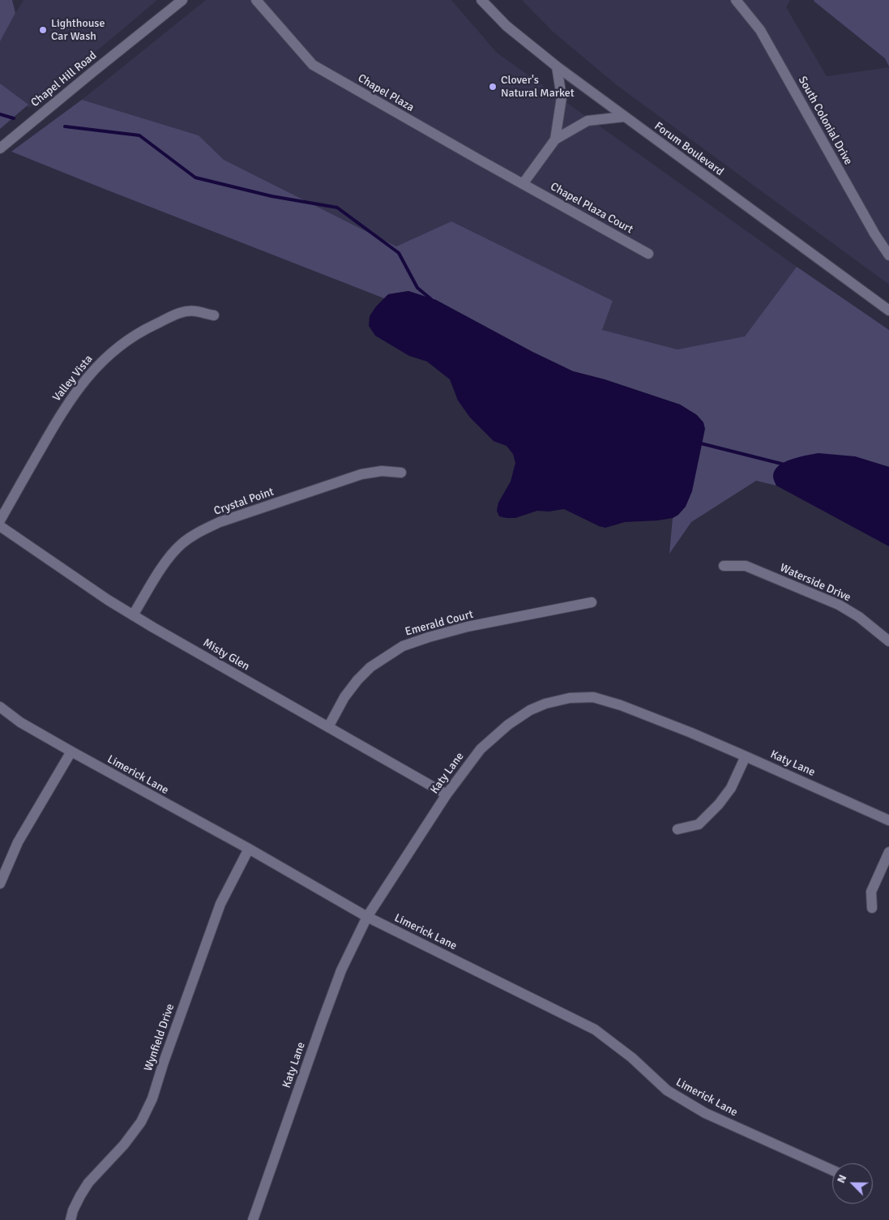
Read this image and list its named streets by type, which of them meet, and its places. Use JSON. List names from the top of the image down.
{
  "streets": {
    "street": [
      "Chapel Hill Road",
      "Chapel Plaza",
      "South Colonial Drive",
      "Forum Boulevard",
      "Chapel Plaza Court",
      "Valley Vista",
      "Crystal Point",
      "Waterside Drive",
      "Emerald Court",
      "Misty Glen",
      "Katy Lane",
      "Limerick Lane",
      "Wynfield Drive"
    ]
  },
  "crossings": [
    ["Chapel Plaza", "Chapel Plaza Court"],
    ["Crystal Point", "Misty Glen"],
    ["Emerald Court", "Misty Glen"],
    ["Misty Glen", "Katy Lane"],
    ["Katy Lane", "Limerick Lane"],
    ["Limerick Lane", "Wynfield Drive"]
  ],
  "places": ["Lighthouse Car Wash", "Clover's Natural Market"],
  "north": "top left"
}
